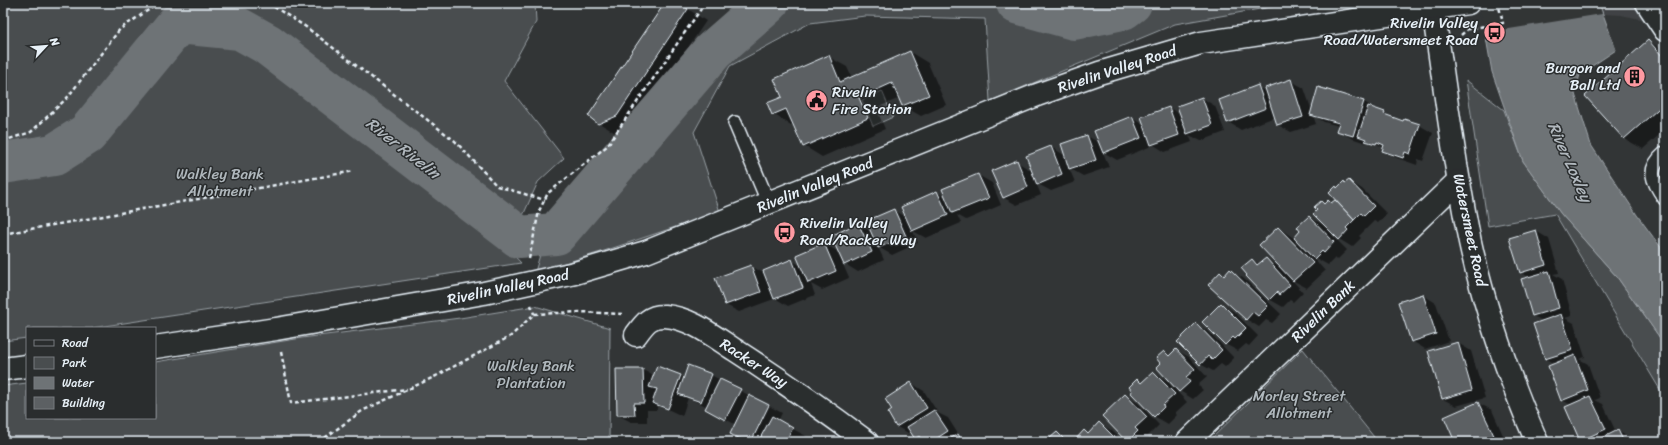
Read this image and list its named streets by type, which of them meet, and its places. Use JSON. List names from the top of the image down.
{
  "streets": {
    "main road": [
      "Rivelin Valley Road",
      "Watersmeet Road",
      "Rivelin Bank",
      "Racker Way"
    ]
  },
  "crossings": [
    ["Rivelin Valley Road", "Watersmeet Road"],
    ["Watersmeet Road", "Rivelin Bank"]
  ],
  "water": ["River Rivelin", "River Loxley"],
  "parks": ["Walkley Bank Allotment", "Walkley Bank Plantation", "Morley Street Allotment"],
  "places": {
    "bus stop": ["Rivelin Valley Road/Watersmeet Road", "Rivelin Valley Road/Racker Way"],
    "building": ["Burgon and Ball Ltd"],
    "public building": ["Rivelin Fire Station"]
  },
  "legend": [
    "Road",
    "Park",
    "Water",
    "Building"
  ],
  "north": "top right"
}
